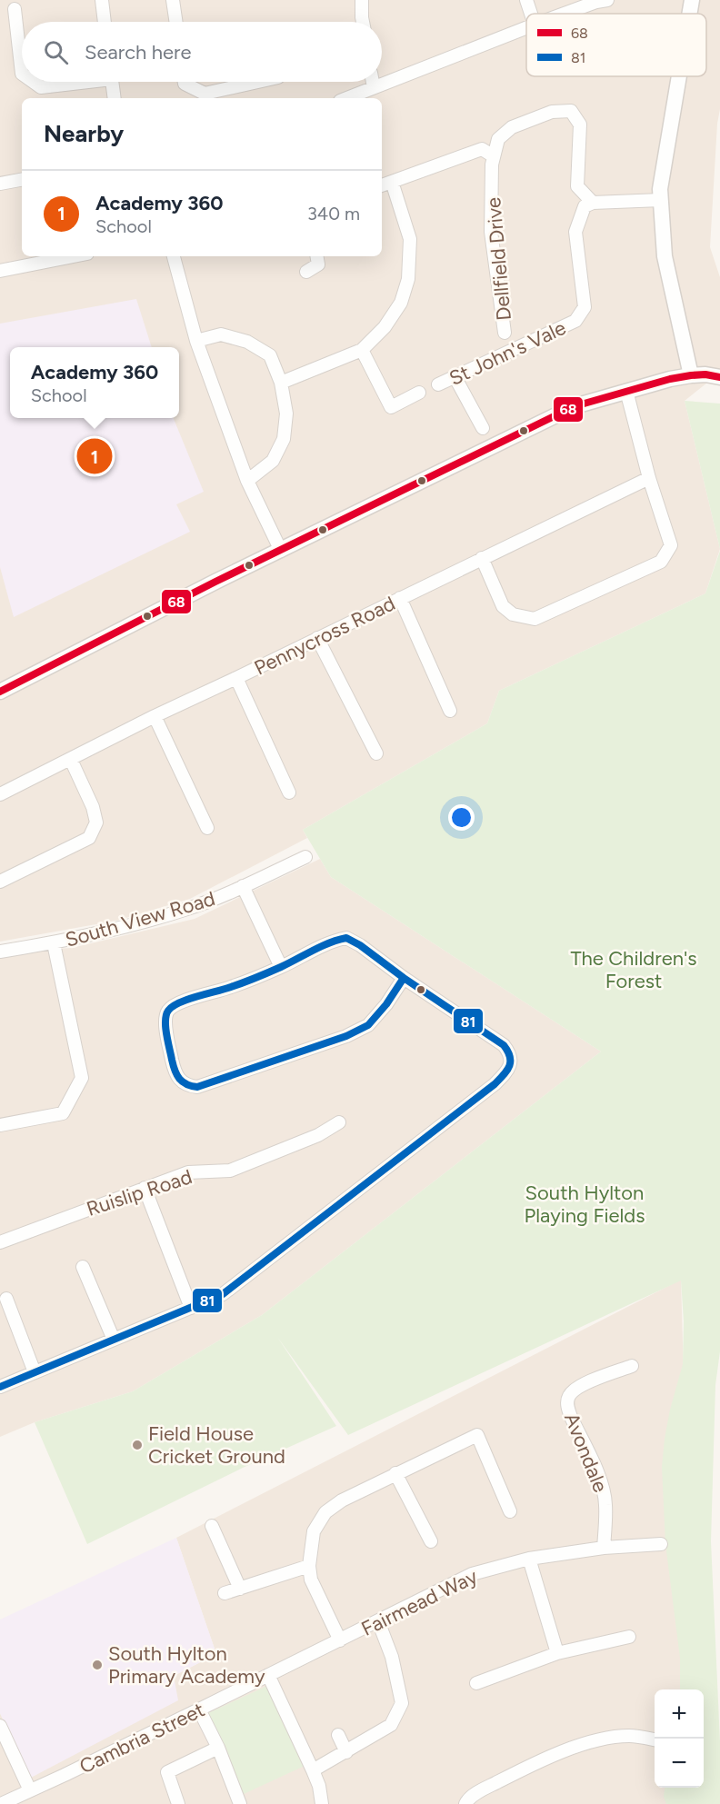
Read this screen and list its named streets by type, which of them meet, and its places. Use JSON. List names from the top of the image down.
{
  "streets": {
    "street": [
      "Dellfield Drive",
      "St John's Vale",
      "Pennycross Road",
      "South View Road",
      "Ruislip Road",
      "Avondale",
      "Fairmead Way",
      "Cambria Street"
    ]
  },
  "crossings": [
    ["Dellfield Drive", "St John's Vale"],
    ["Avondale", "Fairmead Way"],
    ["Fairmead Way", "Cambria Street"]
  ],
  "parks": ["The Children's Forest", "South Hylton Playing Fields"],
  "places": ["Field House Cricket Ground", "South Hylton Primary Academy"],
  "lines": ["transit line 68", "transit line 81"],
  "legend": ["68", "81"],
  "page": {
    "search": "Search here",
    "heading": "Nearby",
    "list": [
      {
        "mark": "1",
        "name": "Academy 360",
        "note": "School",
        "value": "340 m"
      }
    ],
    "popup": ["Academy 360", "School"],
    "pins": "1",
    "map_buttons": ["+", "−"]
  }
}
